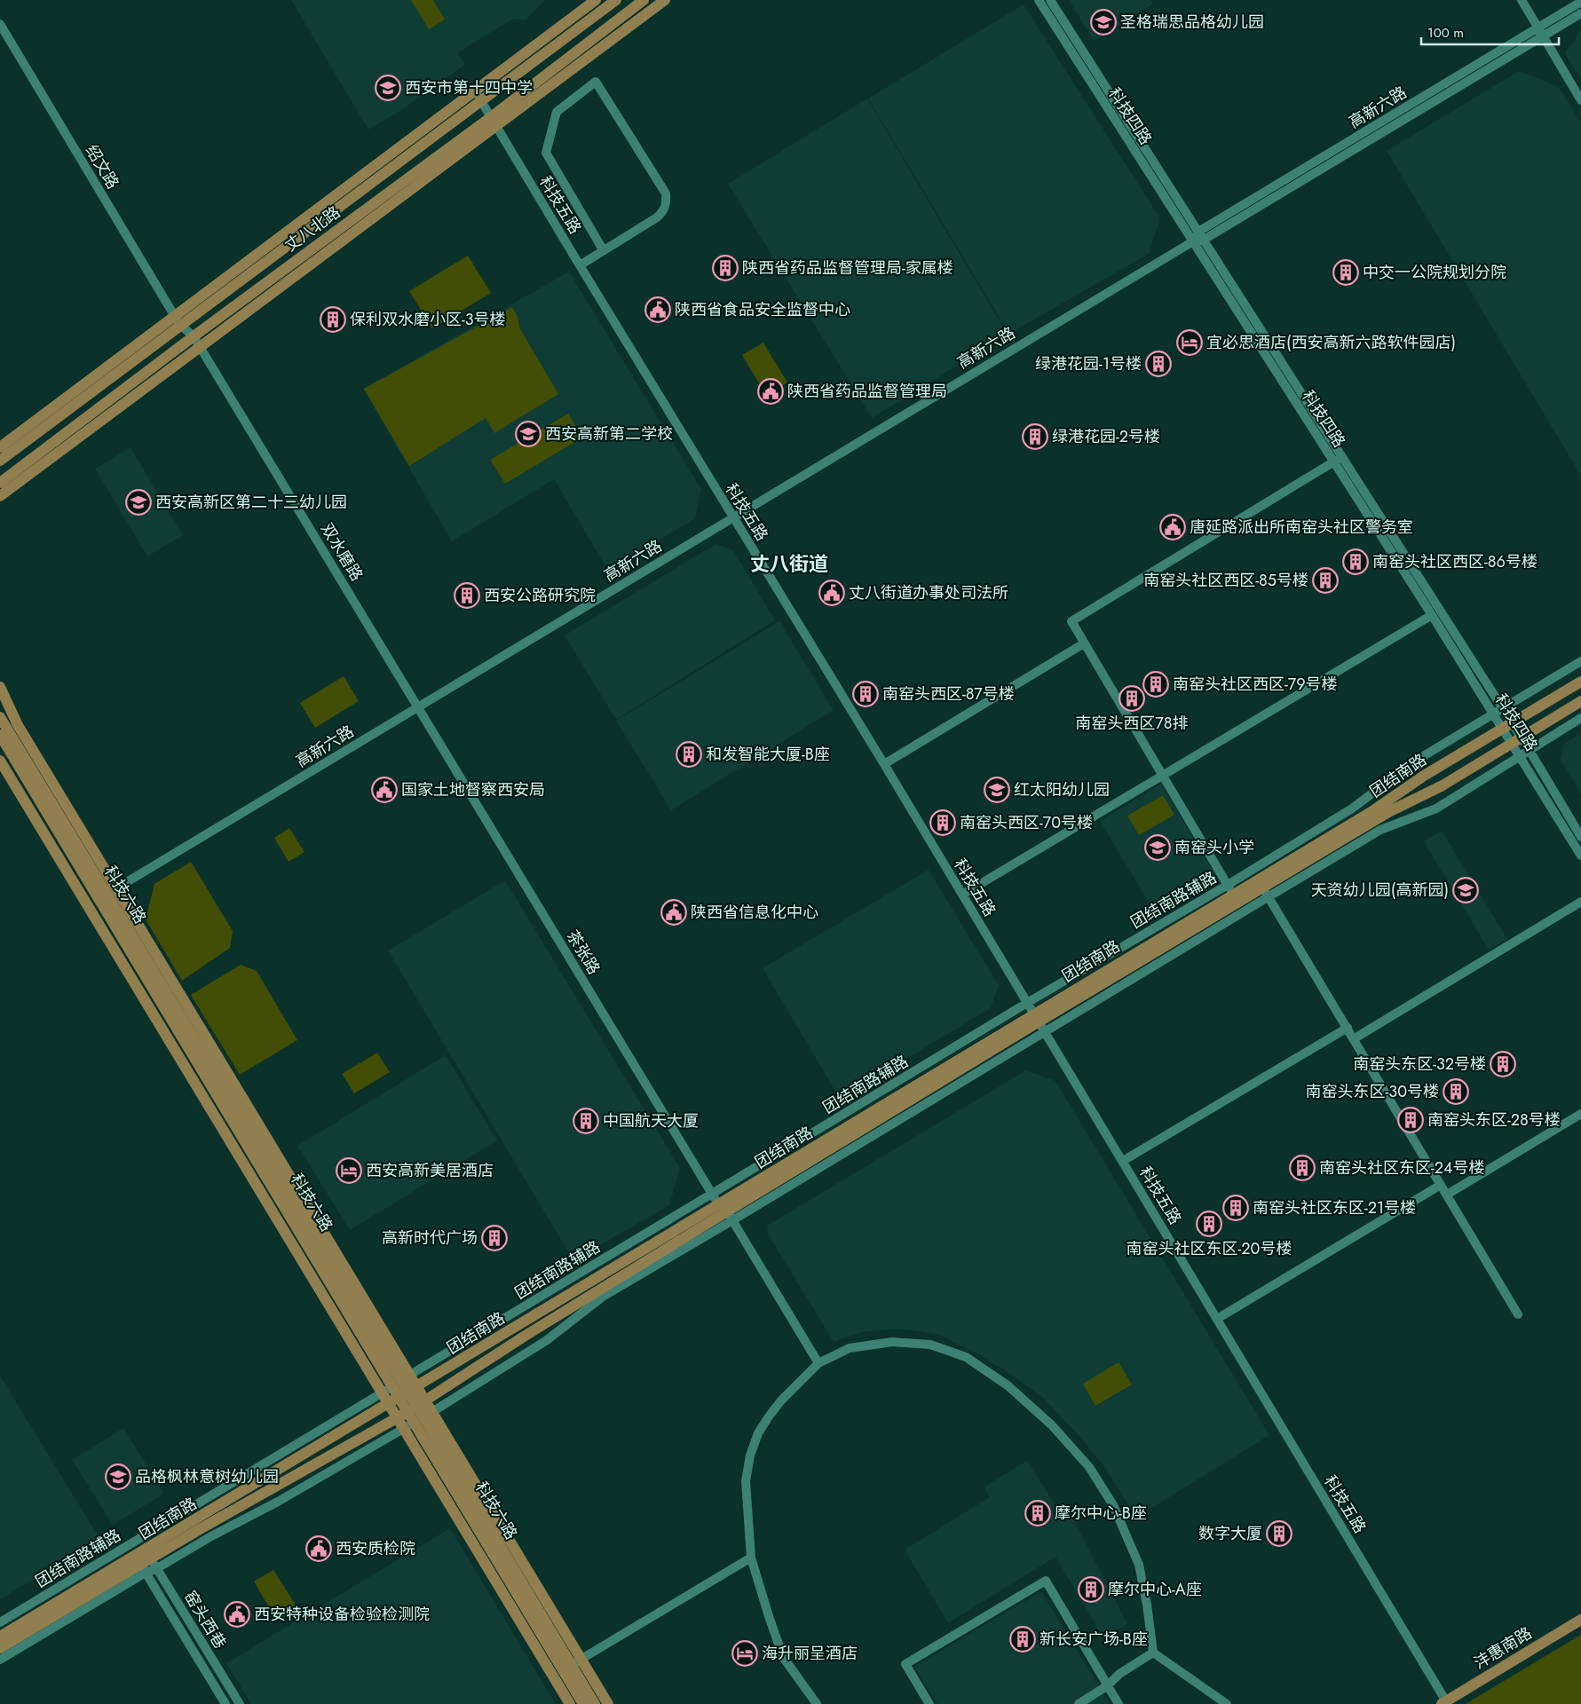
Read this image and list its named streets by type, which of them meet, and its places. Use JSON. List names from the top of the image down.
{
  "streets": {
    "main road": [
      "丈八北路",
      "团结南路",
      "科技六路",
      "沣惠南路"
    ],
    "street": [
      "高新六路",
      "科技四路",
      "绍文路",
      "科技五路",
      "双水磨路",
      "团结南路辅路",
      "茶张路",
      "窑头西巷"
    ]
  },
  "crossings": [
    ["高新六路", "科技四路"],
    ["高新六路", "科技五路"],
    ["高新六路", "双水磨路"],
    ["高新六路", "科技六路"],
    ["高新六路", "茶张路"],
    ["科技四路", "团结南路"],
    ["科技四路", "团结南路辅路"],
    ["绍文路", "丈八北路"],
    ["绍文路", "双水磨路"],
    ["科技五路", "丈八北路"],
    ["科技五路", "团结南路"],
    ["科技五路", "团结南路辅路"],
    ["科技五路", "沣惠南路"],
    ["丈八北路", "双水磨路"],
    ["双水磨路", "茶张路"],
    ["团结南路", "科技六路"],
    ["团结南路", "团结南路辅路"],
    ["团结南路", "茶张路"],
    ["团结南路", "窑头西巷"],
    ["科技六路", "团结南路辅路"],
    ["团结南路辅路", "茶张路"]
  ],
  "districts": ["丈八街道"],
  "places": {
    "school or university": [
      "圣格瑞思品格幼儿园",
      "西安市第十四中学",
      "西安高新第二学校",
      "西安高新区第二十三幼儿园",
      "红太阳幼儿园",
      "南窑头小学",
      "天资幼儿园(高新园)",
      "品格枫林意树幼儿园"
    ],
    "building": [
      "陕西省药品监督管理局-家属楼",
      "中交一公院规划分院",
      "保利双水磨小区-3号楼",
      "绿港花园-1号楼",
      "绿港花园-2号楼",
      "南窑头社区西区-86号楼",
      "南窑头社区西区-85号楼",
      "西安公路研究院",
      "南窑头社区西区-79号楼",
      "南窑头西区-87号楼",
      "南窑头西区78排",
      "和发智能大厦-B座",
      "南窑头西区-70号楼",
      "南窑头东区-32号楼",
      "南窑头东区-30号楼",
      "南窑头东区-28号楼",
      "中国航天大厦",
      "南窑头社区东区-24号楼",
      "南窑头社区东区-21号楼",
      "南窑头社区东区-20号楼",
      "高新时代广场",
      "摩尔中心-B座",
      "数字大厦",
      "摩尔中心-A座",
      "新长安广场-B座"
    ],
    "public building": [
      "陕西省食品安全监督中心",
      "陕西省药品监督管理局",
      "唐延路派出所南窑头社区警务室",
      "丈八街道办事处司法所",
      "国家土地督察西安局",
      "陕西省信息化中心",
      "西安质检院",
      "西安特种设备检验检测院"
    ],
    "hotel": ["宜必思酒店(西安高新六路软件园店)", "西安高新美居酒店", "海升丽呈酒店"]
  },
  "scale_bar": "100 m"
}
